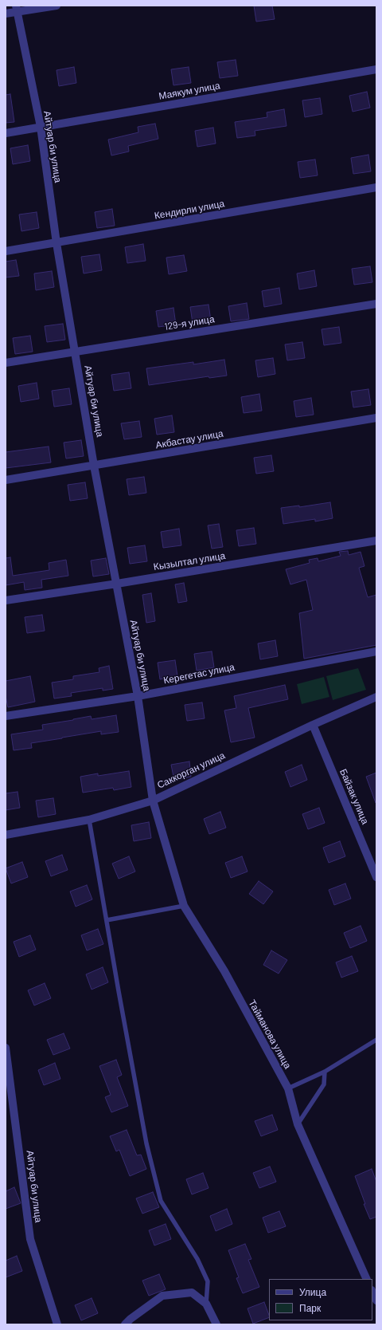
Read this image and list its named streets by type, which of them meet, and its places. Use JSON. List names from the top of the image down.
{
  "streets": {
    "street": [
      "Маякум улица",
      "Айтуар би улица",
      "Кендирли улица",
      "129-я улица",
      "Акбастау улица",
      "Кызылтал улица",
      "Керегетас улица",
      "Саккорган улица",
      "Байзак улица",
      "Тайманова улица"
    ]
  },
  "crossings": [
    ["Маякум улица", "Айтуар би улица"],
    ["Айтуар би улица", "Кендирли улица"],
    ["Айтуар би улица", "129-я улица"],
    ["Айтуар би улица", "Акбастау улица"],
    ["Айтуар би улица", "Кызылтал улица"],
    ["Айтуар би улица", "Керегетас улица"],
    ["Айтуар би улица", "Саккорган улица"],
    ["Айтуар би улица", "Тайманова улица"],
    ["Саккорган улица", "Байзак улица"],
    ["Саккорган улица", "Тайманова улица"]
  ],
  "legend": ["Улица", "Парк"]
}
